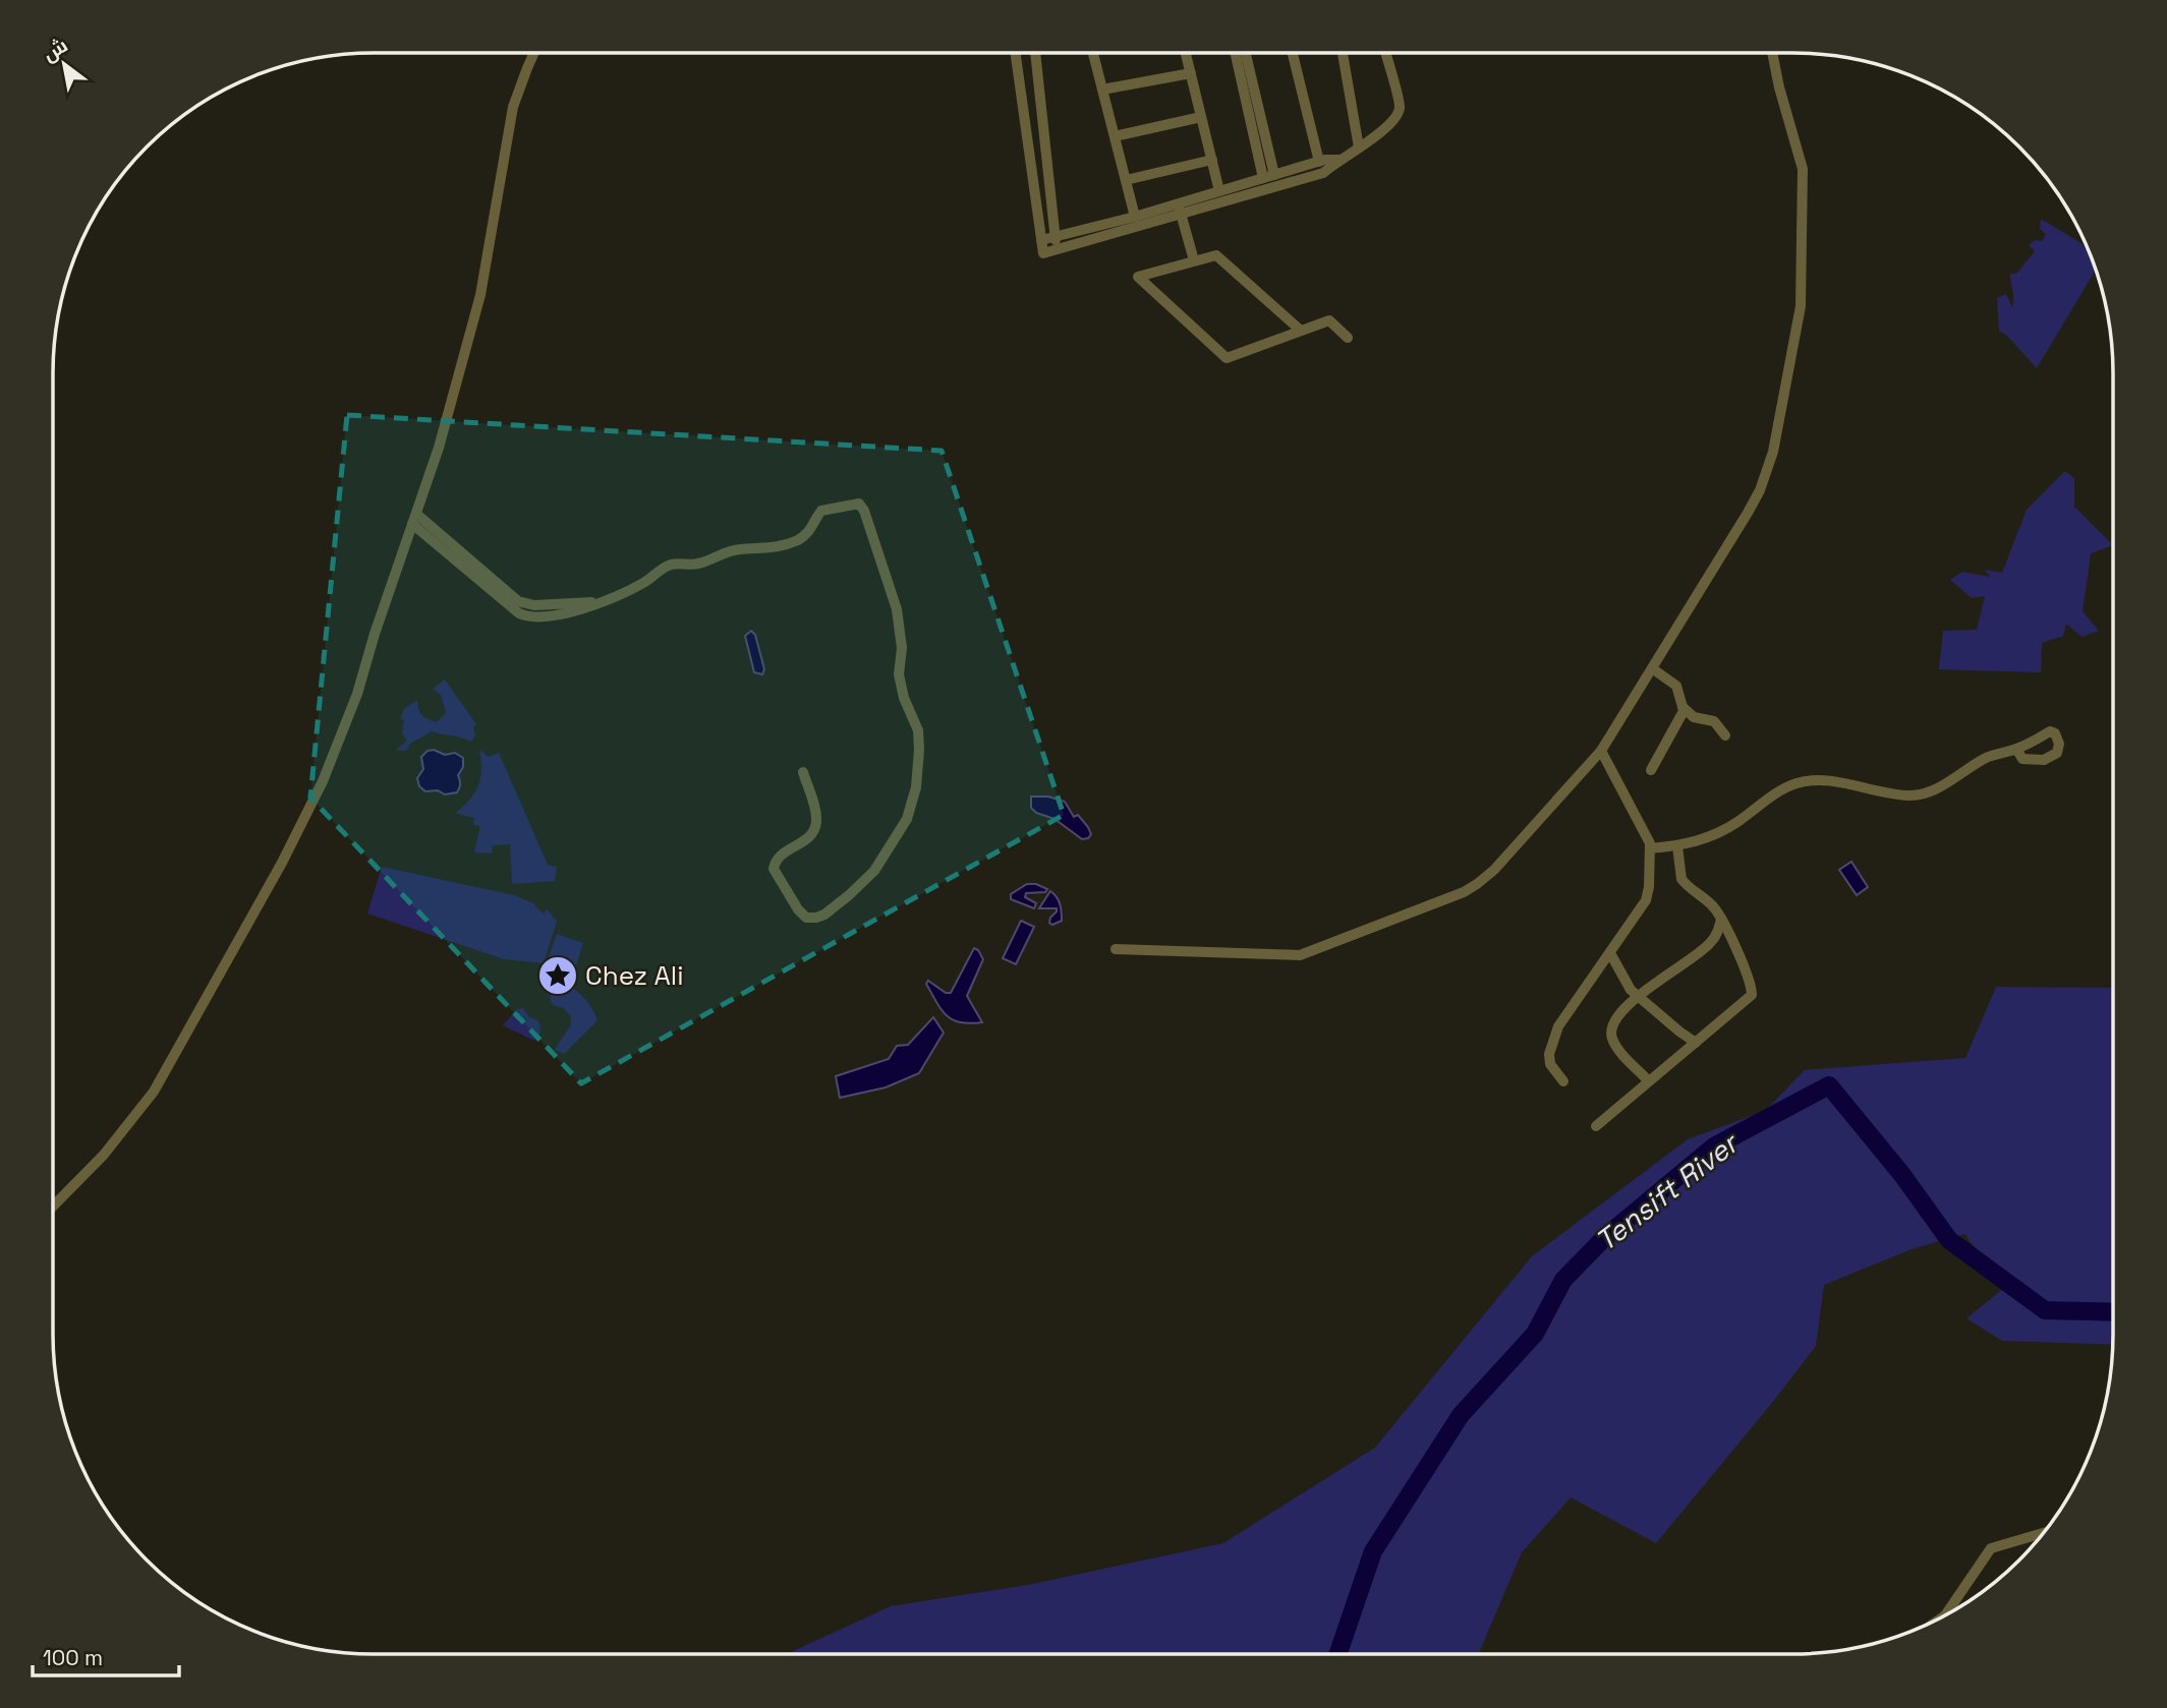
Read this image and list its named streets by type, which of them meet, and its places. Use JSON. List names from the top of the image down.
{
  "water": ["Tensift River"],
  "places": {
    "place": ["Chez Ali"]
  },
  "scale_bar": "100 m",
  "north": "top left"
}
